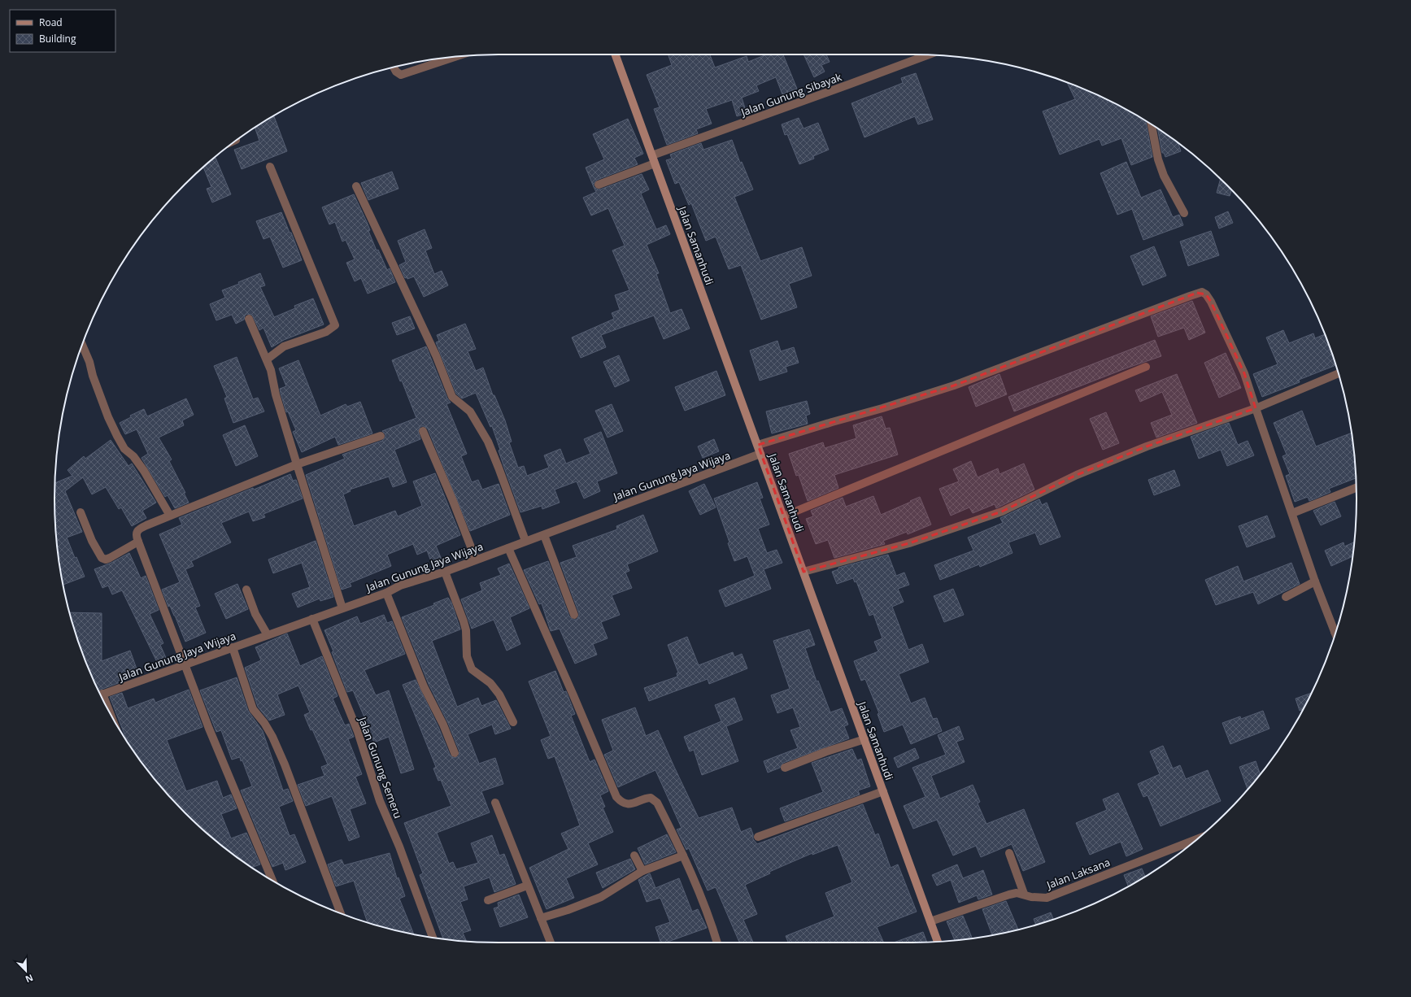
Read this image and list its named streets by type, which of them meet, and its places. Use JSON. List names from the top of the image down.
{
  "streets": {
    "street": [
      "Jalan Gunung Sibayak",
      "Jalan Samanhudi",
      "Jalan Gunung Jaya Wijaya",
      "Jalan Gunung Semeru",
      "Jalan Laksana"
    ]
  },
  "crossings": [
    ["Jalan Gunung Sibayak", "Jalan Samanhudi"],
    ["Jalan Samanhudi", "Jalan Gunung Jaya Wijaya"],
    ["Jalan Samanhudi", "Jalan Laksana"],
    ["Jalan Gunung Jaya Wijaya", "Jalan Gunung Semeru"]
  ],
  "legend": ["Road", "Building"],
  "north": "bottom right"
}
